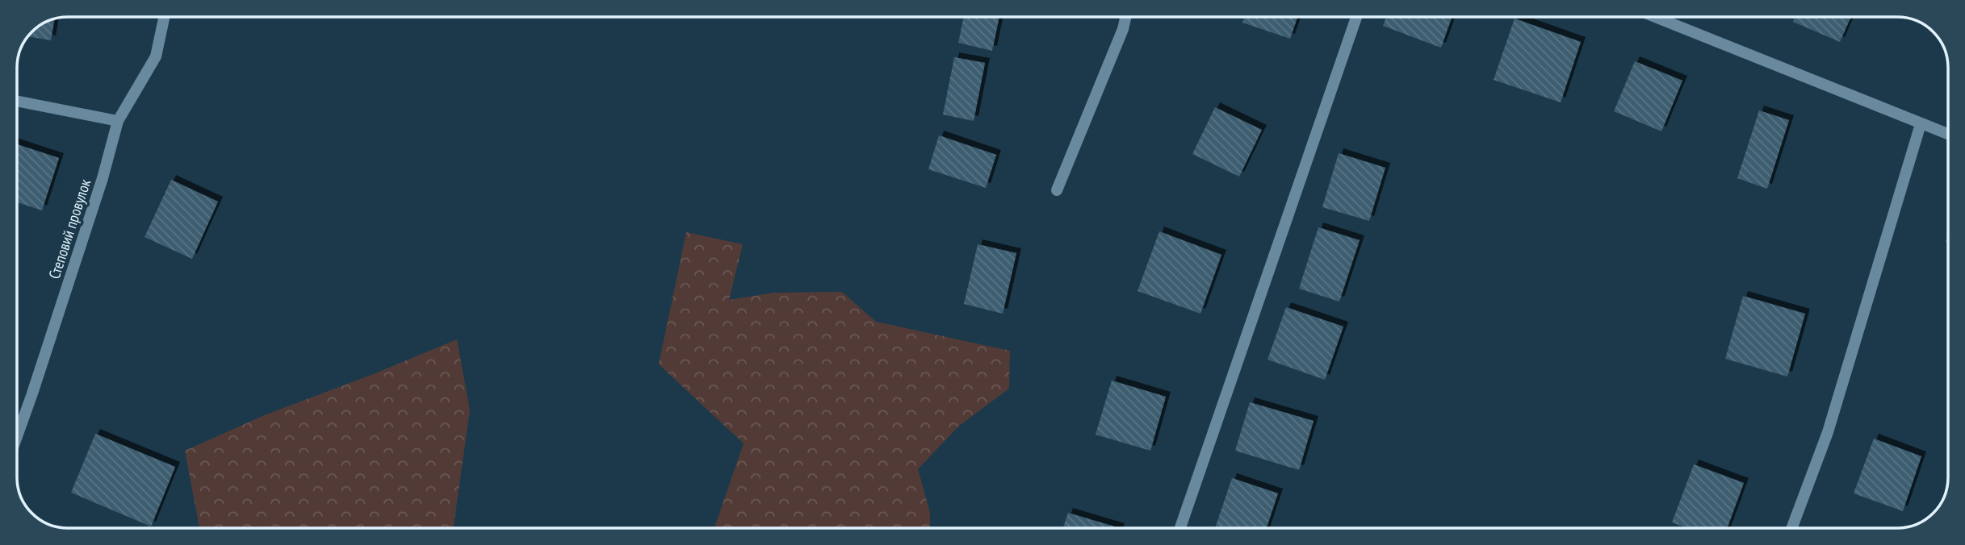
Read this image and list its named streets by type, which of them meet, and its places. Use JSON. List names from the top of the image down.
{
  "streets": {
    "street": ["Степовий провулок"]
  }
}
